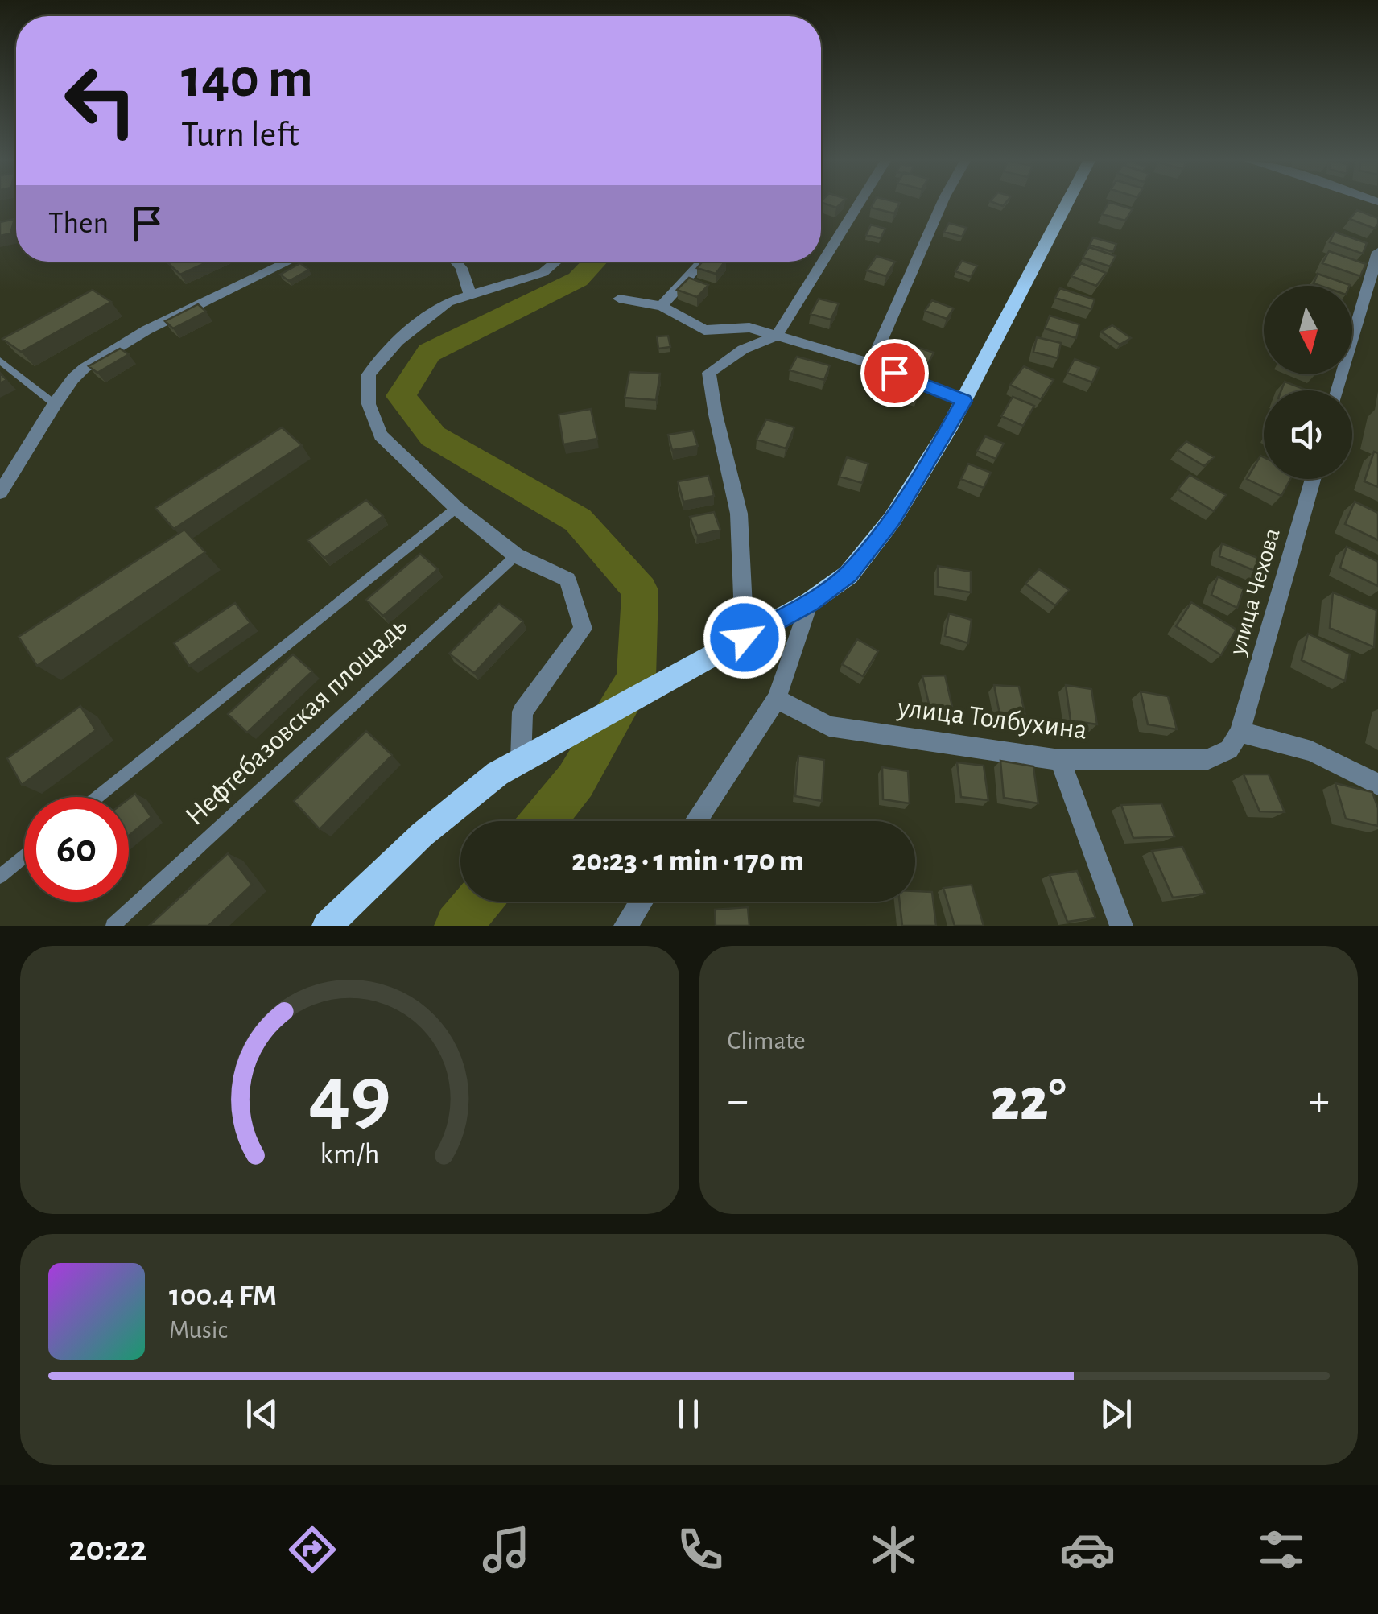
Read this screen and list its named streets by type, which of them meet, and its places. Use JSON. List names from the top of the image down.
{
  "streets": {
    "street": ["улица Чехова", "улица Толбухина"],
    "lane": ["Нефтебазовская площадь"]
  },
  "crossings": [
    ["улица Чехова", "улица Толбухина"]
  ],
  "north": "bottom",
  "page": {
    "turn": ["140 m", "Turn left"],
    "then": "Then",
    "limit": "60",
    "trip": "20:23 · 1 min · 170 m",
    "tile": "Climate",
    "heat": ["−", "22°", "+"],
    "song": ["100.4 FM", "Music"],
    "tabs": "20:22",
    "gauge": ["49", "km/h"]
  }
}
